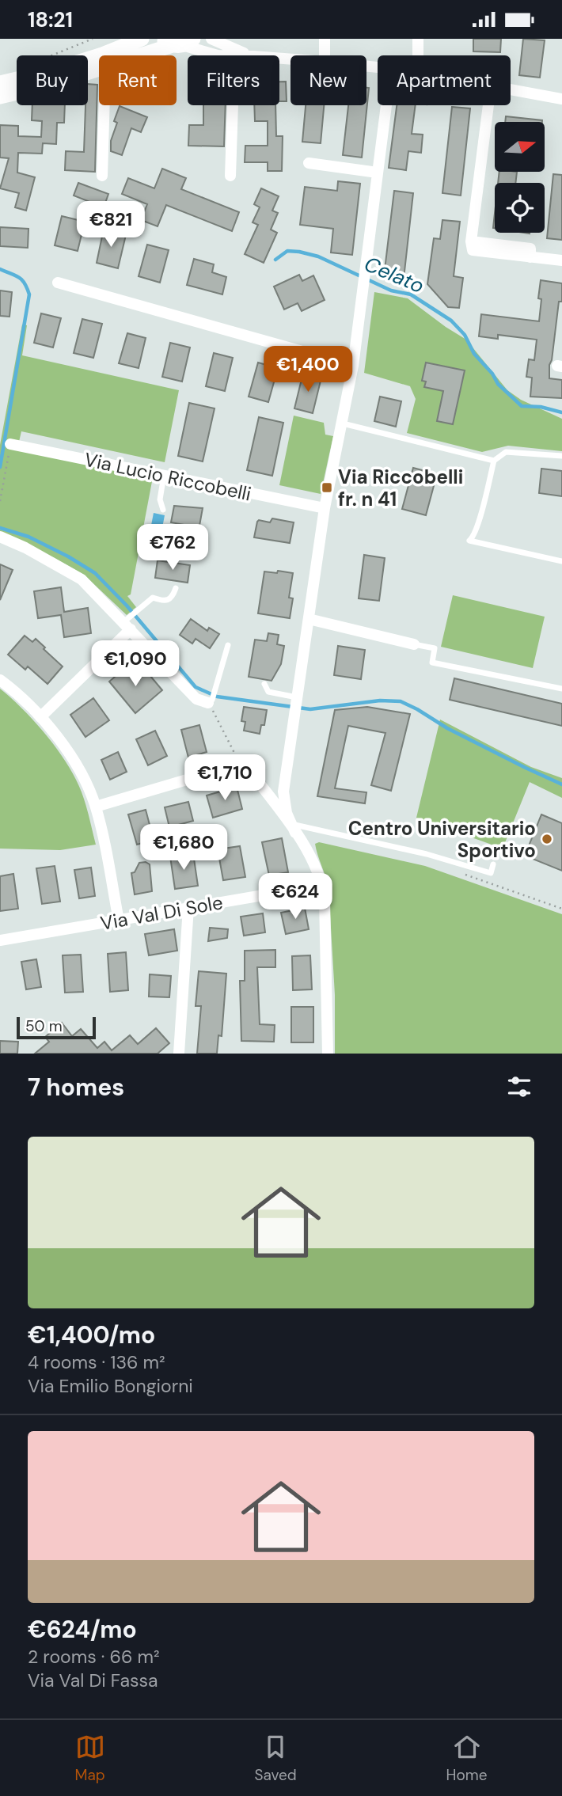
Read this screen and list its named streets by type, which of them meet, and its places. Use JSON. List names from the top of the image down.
{
  "streets": {
    "street": ["Via Lucio Riccobelli", "Via Val Di Sole"]
  },
  "water": ["Celato"],
  "places": {
    "transit": ["Via Riccobelli fr. n 41"],
    "other": ["Centro Universitario Sportivo"]
  },
  "scale_bar": "50 m",
  "north": "right",
  "page": {
    "status": "18:21",
    "chip": [
      "Buy",
      "Rent",
      "Filters",
      "New",
      "Apartment"
    ],
    "price": [
      "€821",
      "€1,400",
      "€762",
      "€1,090",
      "€1,710",
      "€1,680",
      "€624"
    ],
    "scale": "50 m",
    "heading": "7 homes",
    "list": [
      {
        "name": "€1,400/mo",
        "note": "4 rooms · 136 m² · Via Emilio Bongiorni"
      },
      {
        "name": "€624/mo",
        "note": "2 rooms · 66 m² · Via Val Di Fassa"
      }
    ],
    "tabs": ["Map", "Saved", "Home"]
  }
}
